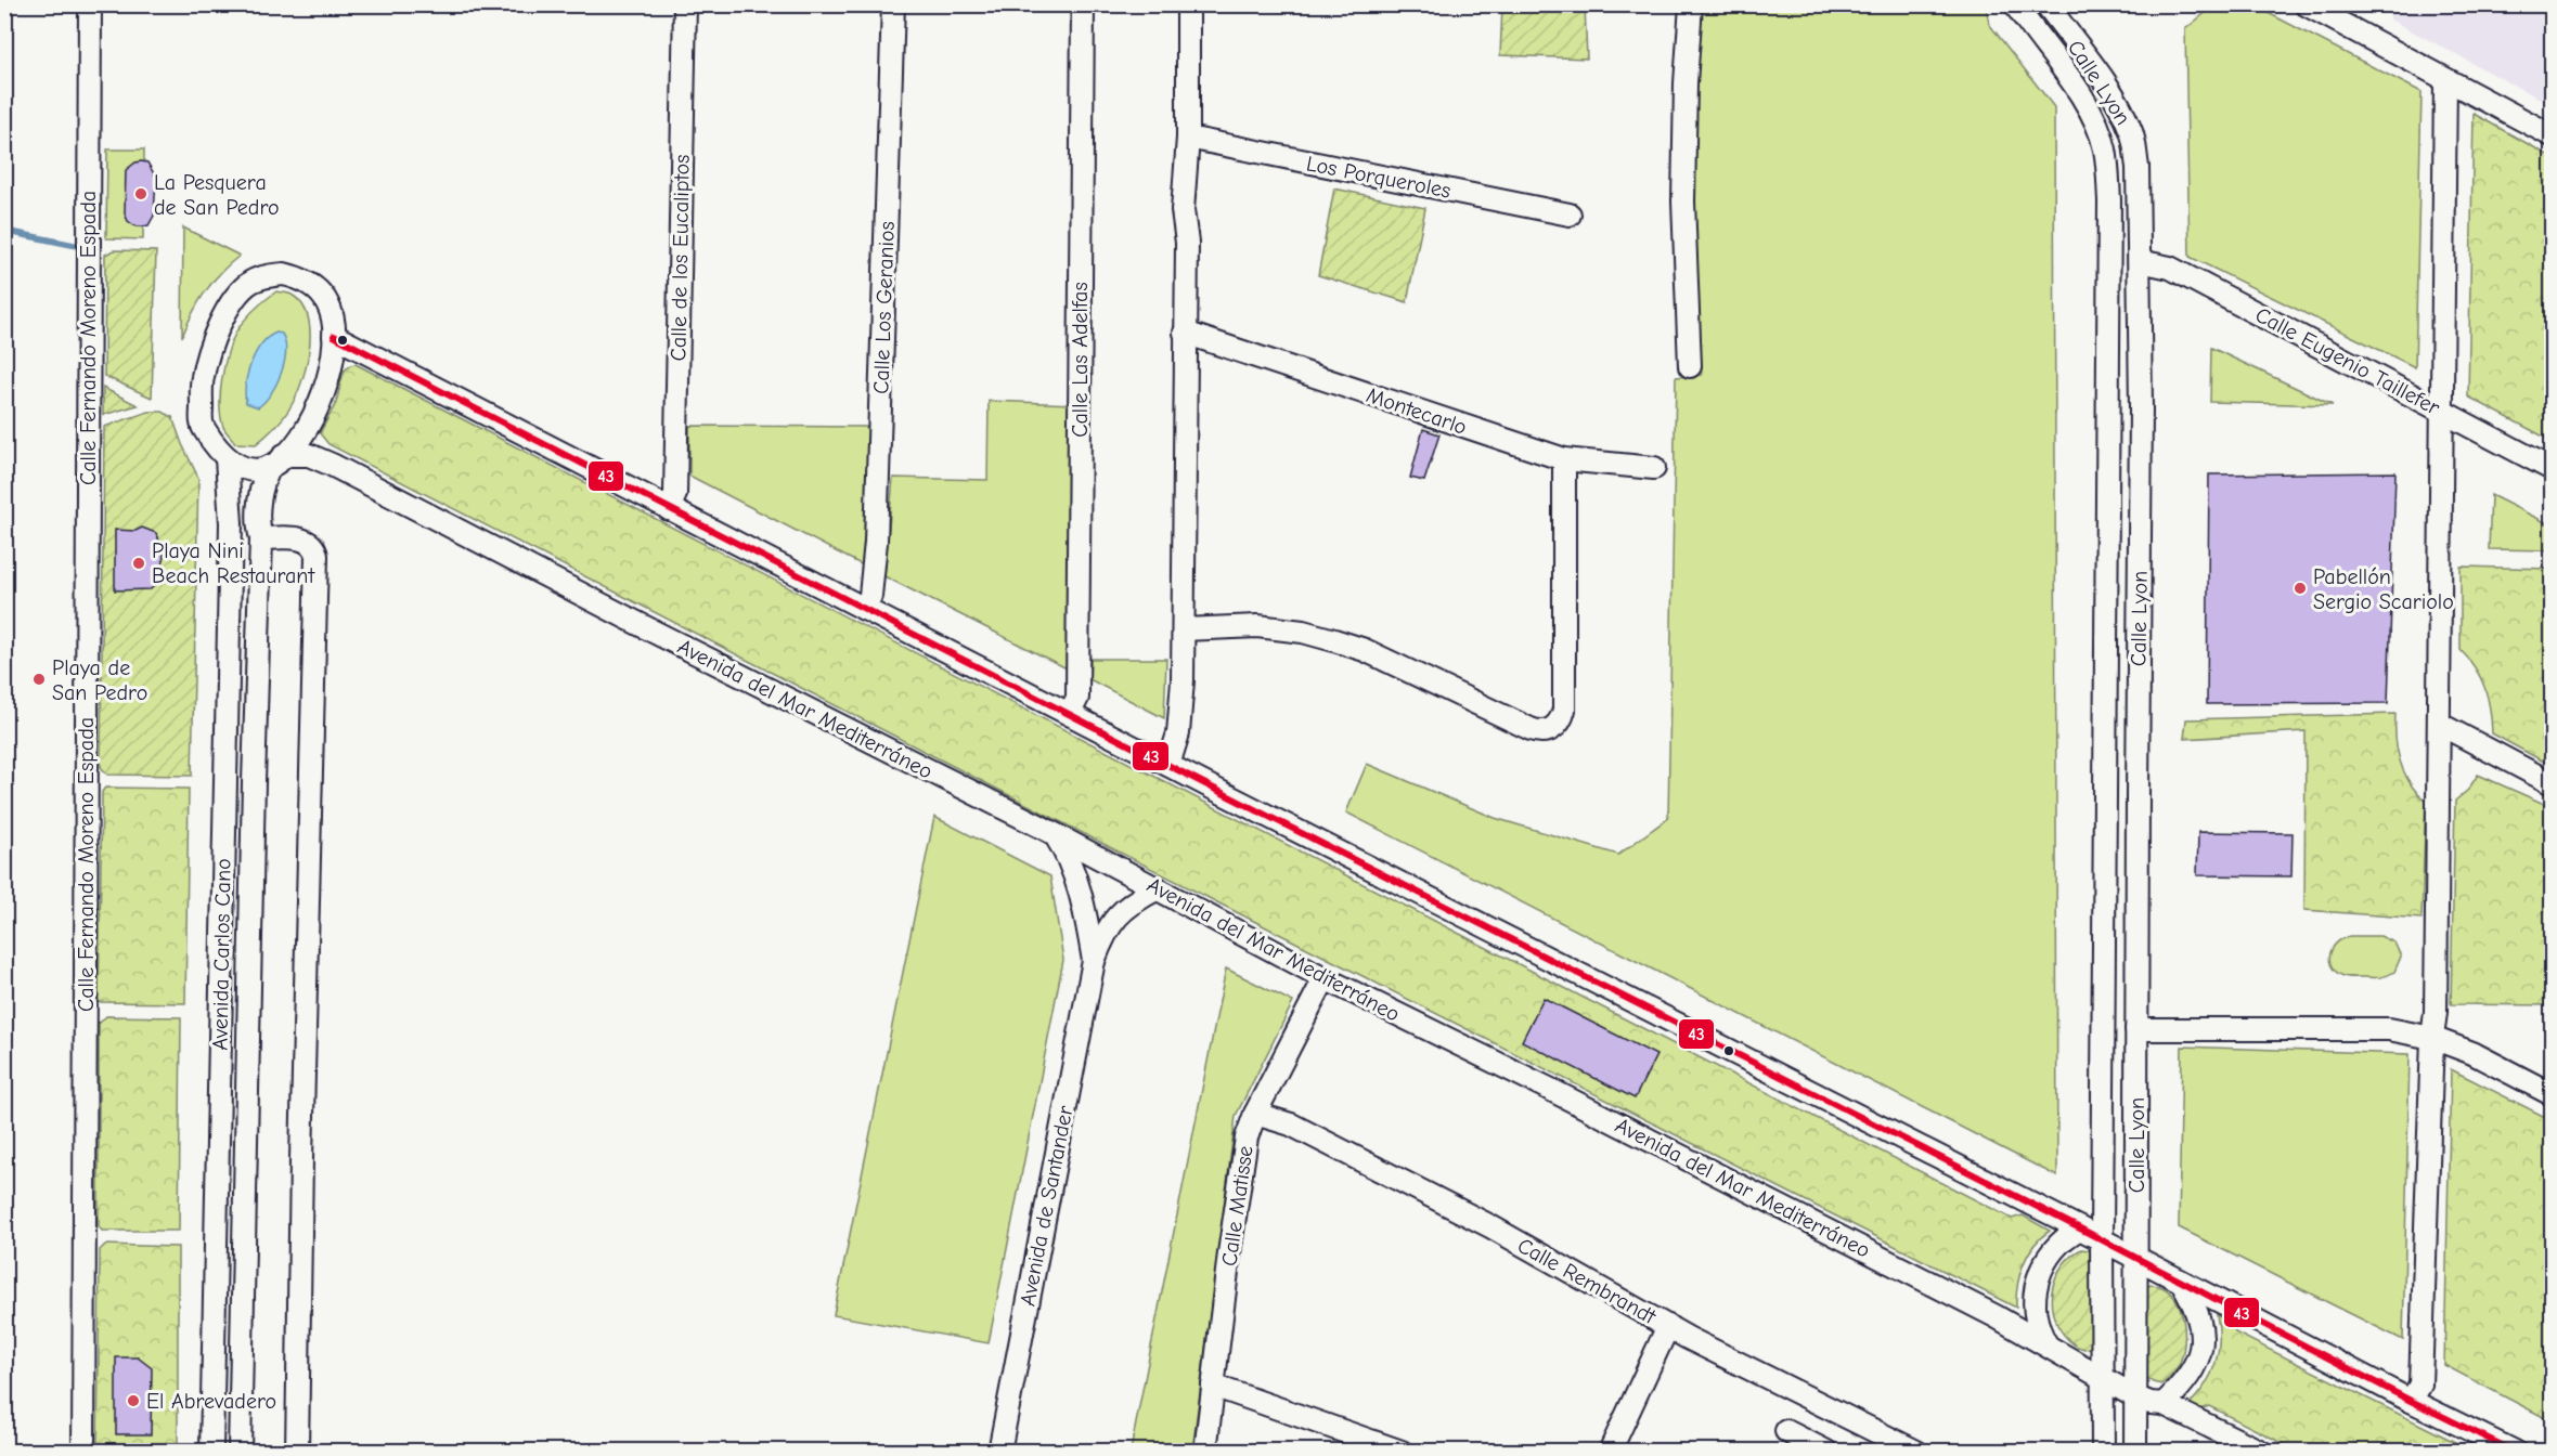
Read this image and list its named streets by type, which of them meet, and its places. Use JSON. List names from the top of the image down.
{
  "streets": {
    "street": [
      "Calle Lyon",
      "Los Porqueroles",
      "Calle de los Eucaliptos",
      "Calle Los Geranios",
      "Calle Fernando Moreno Espada",
      "Calle Las Adelfas",
      "Calle Eugenio Taillefer",
      "Montecarlo",
      "Avenida del Mar Mediterráneo",
      "Avenida Carlos Cano",
      "Avenida de Santander",
      "Calle Matisse",
      "Calle Rembrandt"
    ]
  },
  "crossings": [
    ["Calle Lyon", "Calle Eugenio Taillefer"],
    ["Calle Lyon", "Avenida del Mar Mediterráneo"],
    ["Avenida del Mar Mediterráneo", "Avenida Carlos Cano"],
    ["Avenida del Mar Mediterráneo", "Avenida de Santander"],
    ["Avenida del Mar Mediterráneo", "Calle Matisse"],
    ["Calle Matisse", "Calle Rembrandt"]
  ],
  "places": [
    "La Pesquera de San Pedro",
    "Playa Nini Beach Restaurant",
    "Pabellón Sergio Scariolo",
    "Playa de San Pedro",
    "El Abrevadero"
  ],
  "lines": ["transit line 43"]
}
